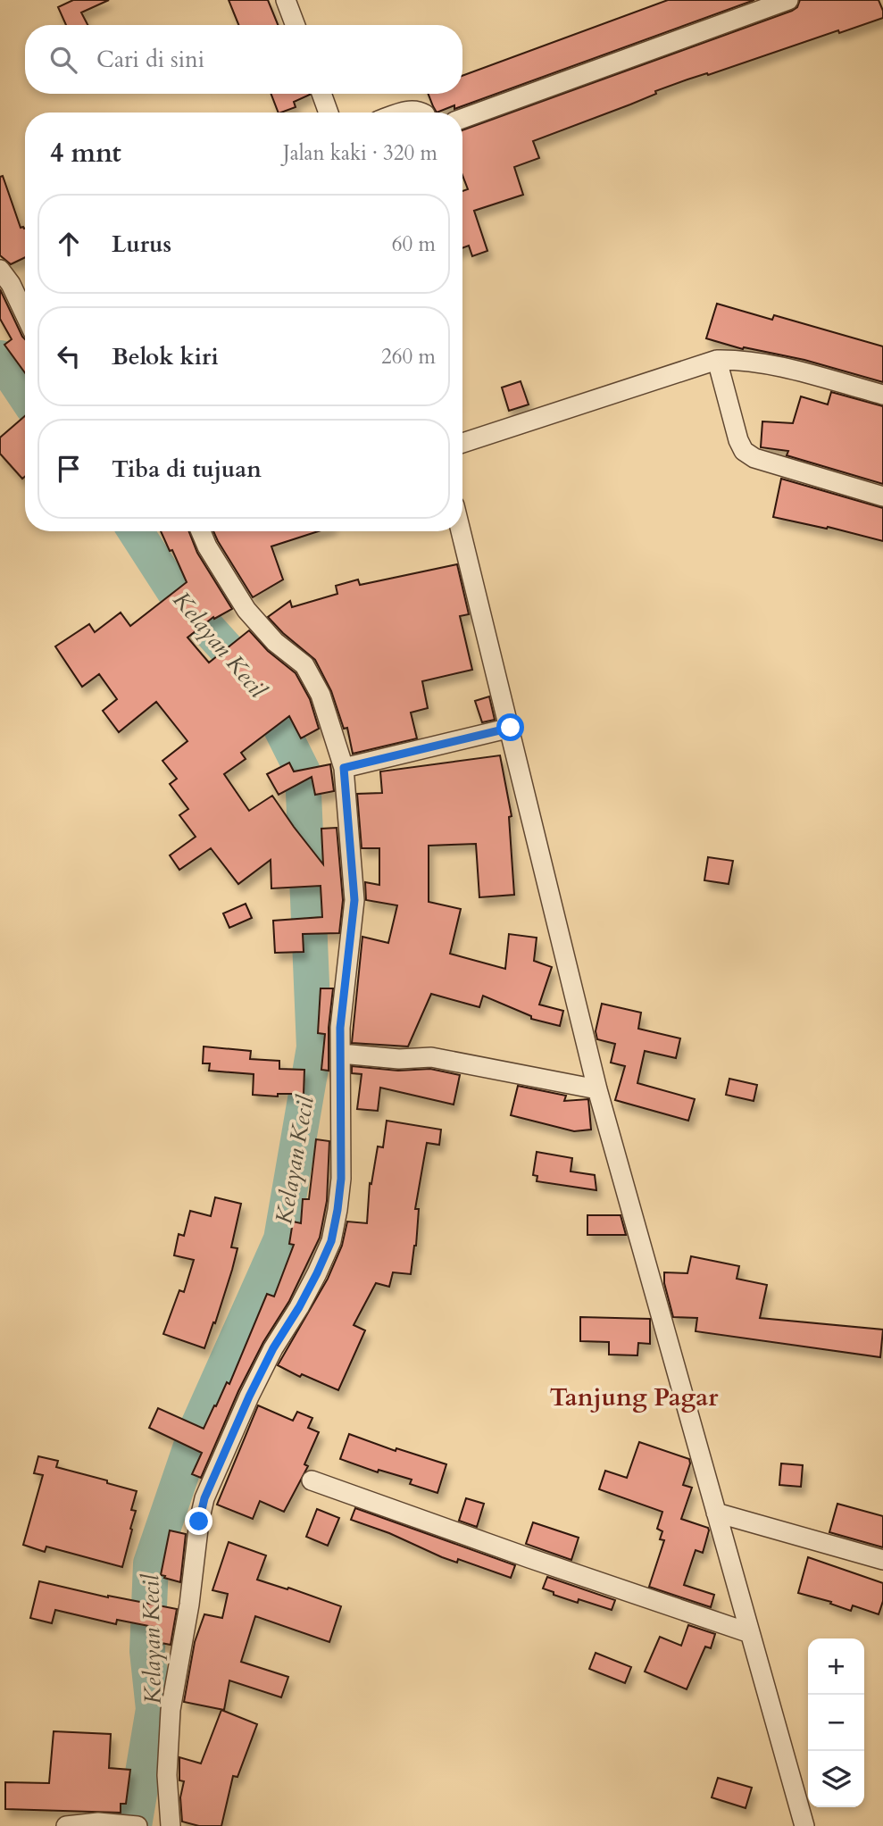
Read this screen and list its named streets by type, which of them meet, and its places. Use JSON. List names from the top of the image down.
{
  "districts": ["Tanjung Pagar"],
  "water": ["Kelayan Kecil"],
  "page": {
    "search": "Cari di sini",
    "heading": ["4 mnt", "Jalan kaki · 320 m"],
    "list": [
      ["Lurus", "60 m"],
      ["Belok kiri", "260 m"],
      "Tiba di tujuan"
    ],
    "map_buttons": ["+", "−"]
  }
}
